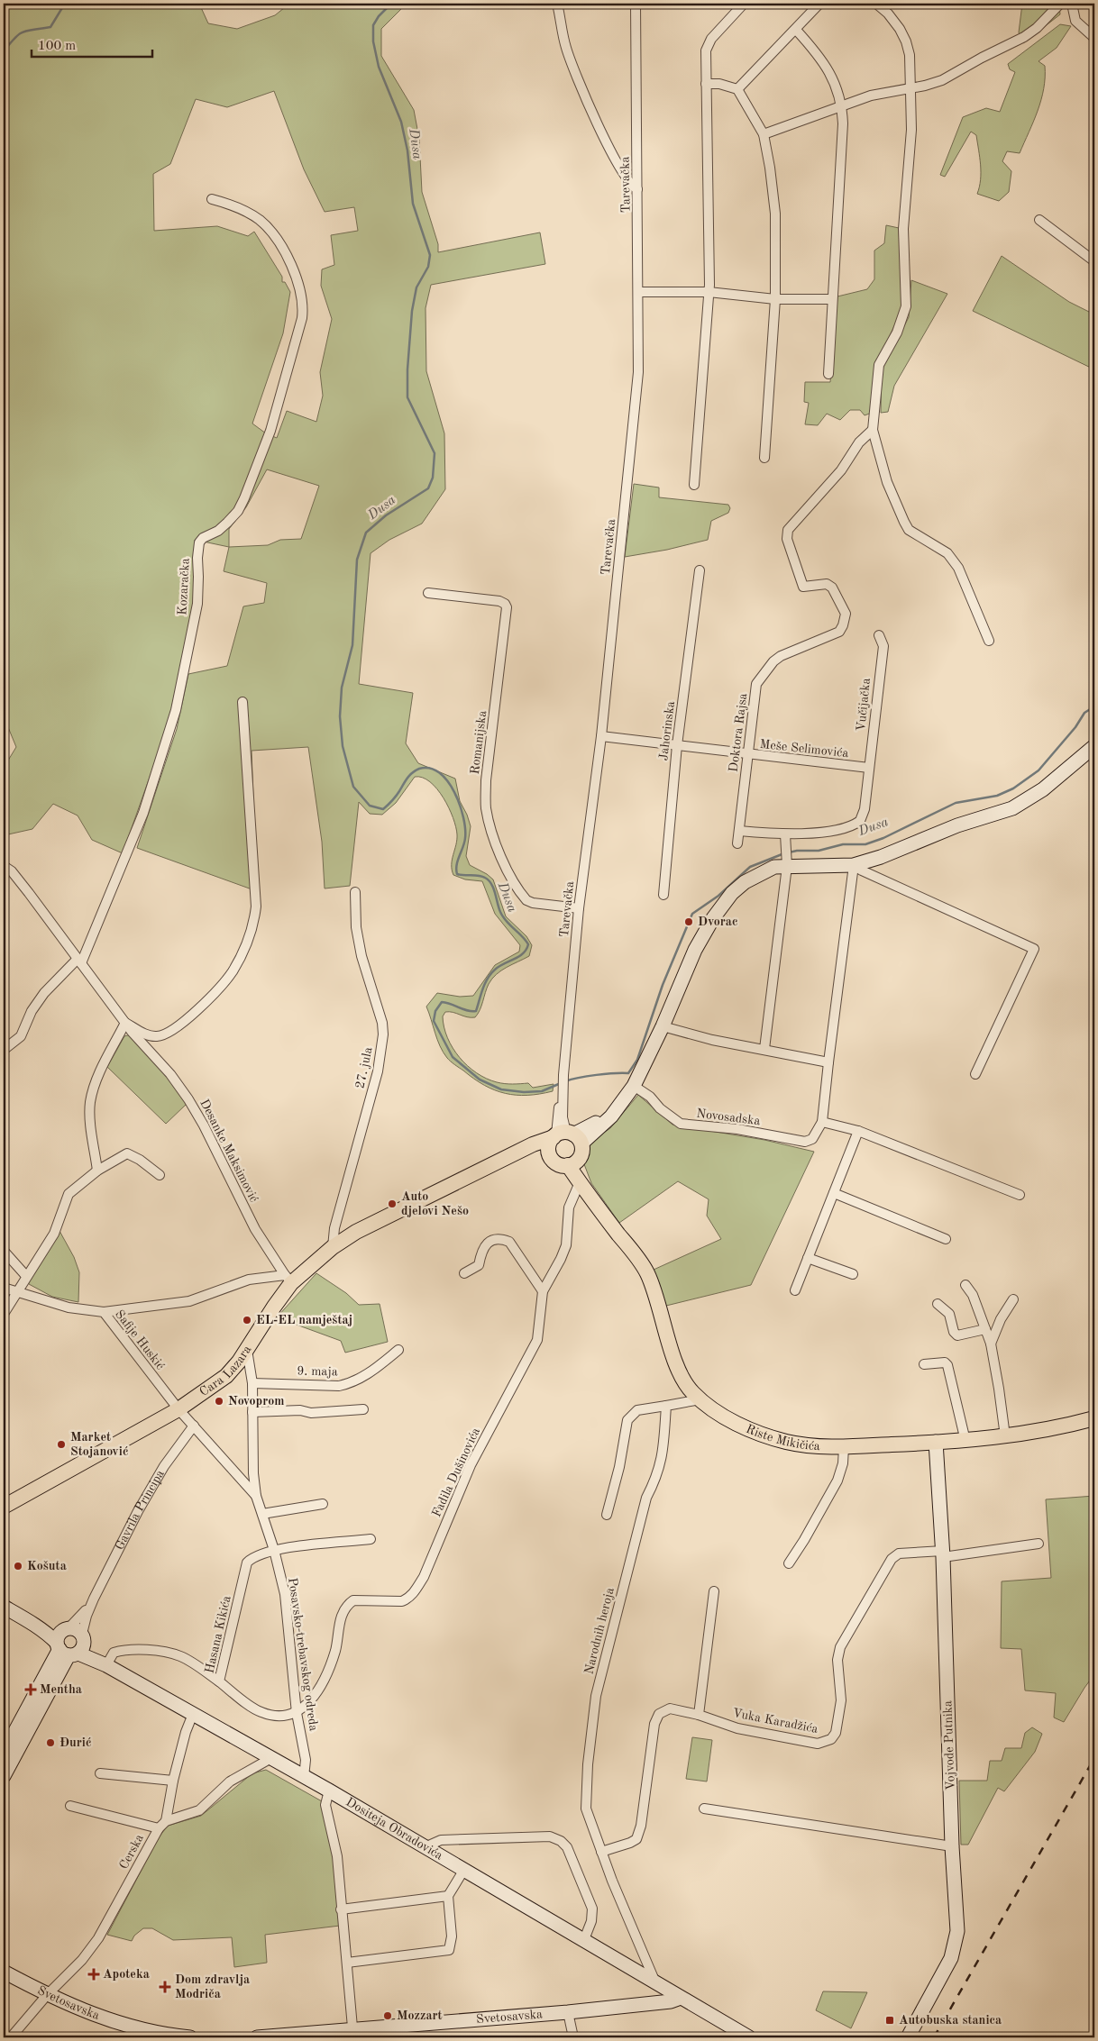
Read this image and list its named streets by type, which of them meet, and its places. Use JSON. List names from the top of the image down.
{
  "streets": {
    "main road": ["Cara Lazara", "Riste Mikičića"],
    "street": [
      "Tarevačka",
      "Kozaračka",
      "Vučijačka",
      "Jahorinska",
      "Doktora Rajsa",
      "Romanijska",
      "Meše Selimovića",
      "27. jula",
      "Novosadska",
      "Desanke Maksimović",
      "Safije Huskić",
      "9. maja",
      "Fadila Dušinovića",
      "Gavrila Principa",
      "Narodnih heroja",
      "Hasana Kikića",
      "Posavsko-trebavskog odreda",
      "Vuka Karadžića",
      "Vojvode Putnika",
      "Dositeja Obradovića",
      "Cerska",
      "Svetosavska"
    ]
  },
  "crossings": [
    ["Tarevačka", "Romanijska"],
    ["Tarevačka", "Meše Selimovića"],
    ["Tarevačka", "Cara Lazara"],
    ["Tarevačka", "Riste Mikičića"],
    ["Kozaračka", "Desanke Maksimović"],
    ["Vučijačka", "Meše Selimovića"],
    ["Jahorinska", "Meše Selimovića"],
    ["Doktora Rajsa", "Meše Selimovića"],
    ["27. jula", "Cara Lazara"],
    ["Desanke Maksimović", "Cara Lazara"],
    ["Safije Huskić", "Cara Lazara"],
    ["Safije Huskić", "Gavrila Principa"],
    ["Safije Huskić", "Posavsko-trebavskog odreda"],
    ["Cara Lazara", "Riste Mikičića"],
    ["Cara Lazara", "Posavsko-trebavskog odreda"],
    ["9. maja", "Posavsko-trebavskog odreda"],
    ["Riste Mikičića", "Fadila Dušinovića"],
    ["Riste Mikičića", "Vojvode Putnika"],
    ["Fadila Dušinovića", "Hasana Kikića"],
    ["Fadila Dušinovića", "Posavsko-trebavskog odreda"],
    ["Gavrila Principa", "Dositeja Obradovića"],
    ["Narodnih heroja", "Dositeja Obradovića"],
    ["Hasana Kikića", "Posavsko-trebavskog odreda"],
    ["Posavsko-trebavskog odreda", "Dositeja Obradovića"],
    ["Vuka Karadžića", "Vojvode Putnika"],
    ["Dositeja Obradovića", "Cerska"],
    ["Dositeja Obradovića", "Svetosavska"],
    ["Cerska", "Svetosavska"]
  ],
  "water": ["Dusa"],
  "places": {
    "other": [
      "Dvorac",
      "Auto djelovi Nešo",
      "EL-EL namještaj",
      "Novoprom",
      "Market Stojanović",
      "Košuta",
      "Đurić",
      "Mozzart"
    ],
    "health": ["Mentha", "Apoteka", "Dom zdravlja Modriča"],
    "transit": ["Autobuska stanica"]
  },
  "scale_bar": "100 m"
}
